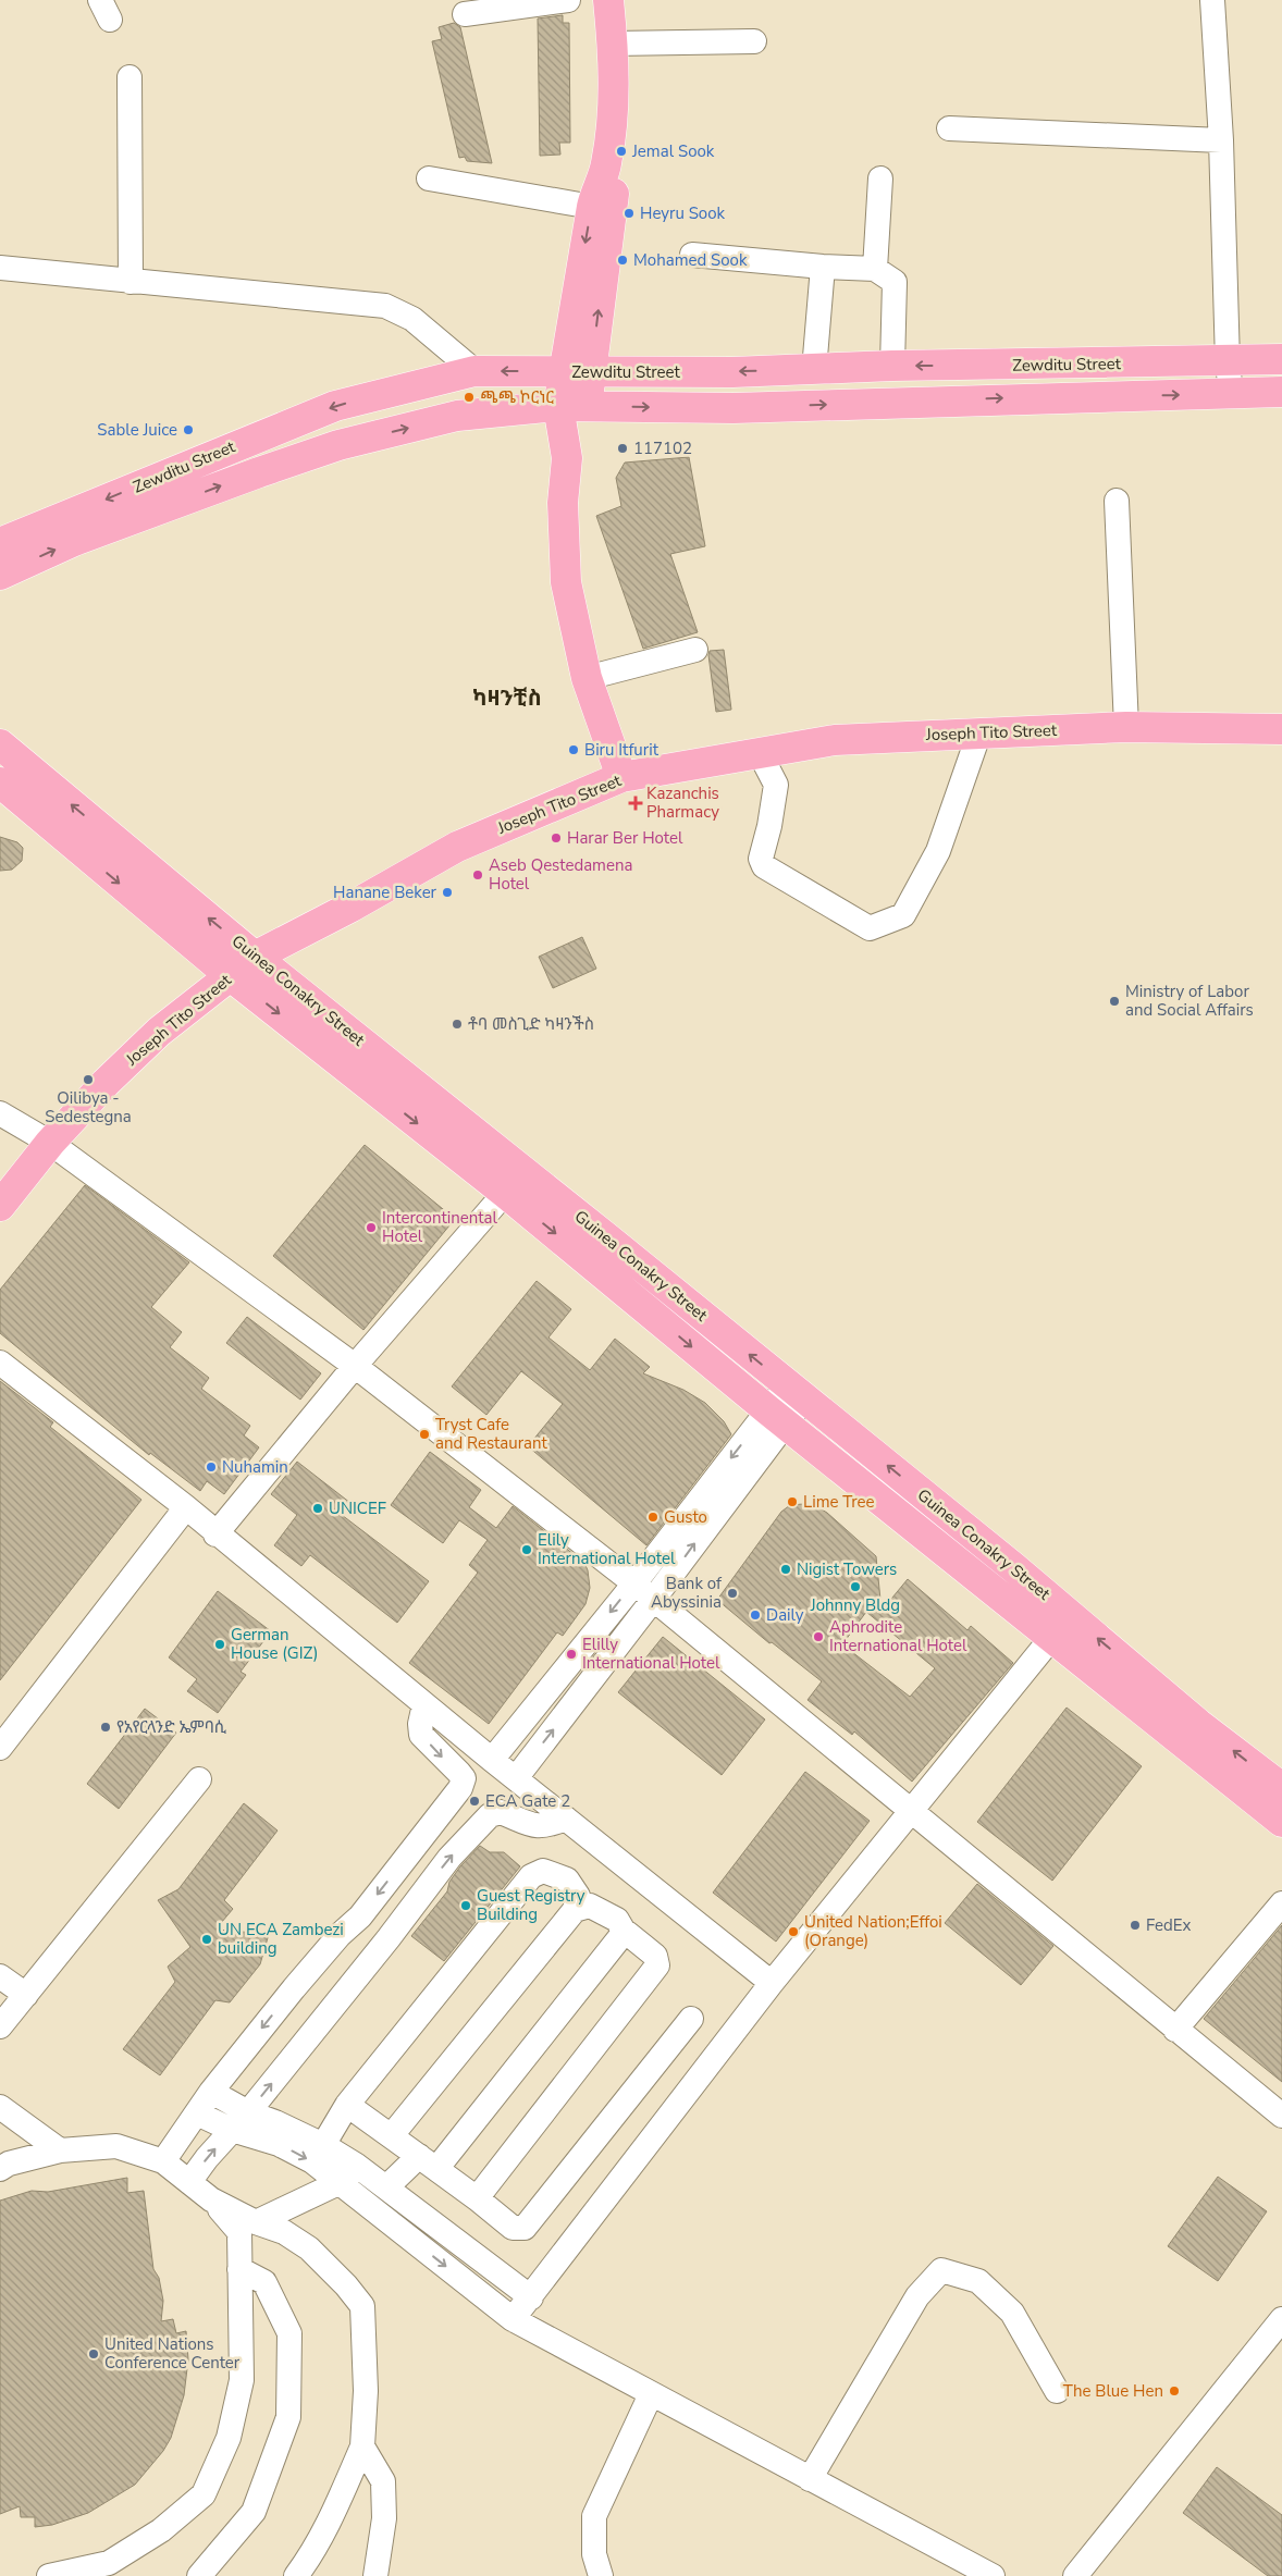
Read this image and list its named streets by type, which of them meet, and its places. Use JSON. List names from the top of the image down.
{
  "streets": {
    "main road": ["Zewditu Street", "Joseph Tito Street", "Guinea Conakry Street"]
  },
  "crossings": [
    ["Joseph Tito Street", "Guinea Conakry Street"]
  ],
  "districts": ["ካዛንቺስ"],
  "places": {
    "other": [
      "Jemal Sook",
      "Heyru Sook",
      "Mohamed Sook",
      "ጫጫ ኮርነር",
      "Sable Juice",
      "117102",
      "Biru Itfurit",
      "Harar Ber Hotel",
      "Aseb Qestedamena Hotel",
      "Hanane Beker",
      "Ministry of Labor and Social Affairs",
      "ቶባ መስጊድ ካዛንችስ",
      "Oilibya - Sedestegna",
      "Intercontinental Hotel",
      "Tryst Cafe and Restaurant",
      "Nuhamin",
      "Lime Tree",
      "UNICEF",
      "Gusto",
      "Elily International Hotel",
      "Nigist Towers",
      "Johnny Bldg",
      "Bank of Abyssinia",
      "Daily",
      "Aphrodite International Hotel",
      "German House (GIZ)",
      "Elilly International Hotel",
      "የአየርላንድ ኤምባሲ",
      "ECA Gate 2",
      "Guest Registry Building",
      "FedEx",
      "United Nation;Effoi (Orange)",
      "UN ECA Zambezi building",
      "United Nations Conference Center",
      "The Blue Hen"
    ],
    "health": ["Kazanchis Pharmacy"]
  }
}
